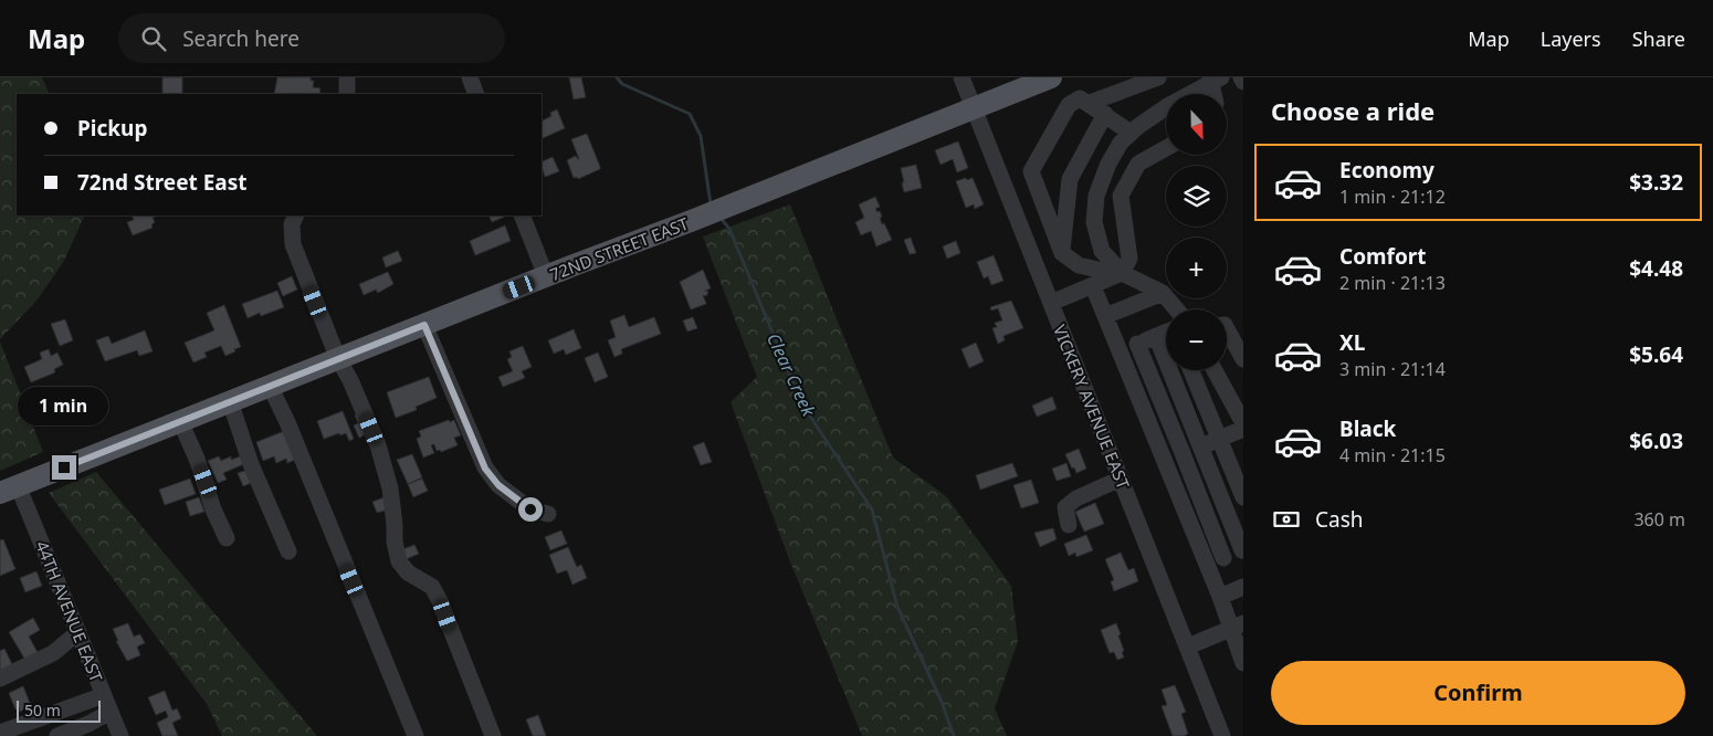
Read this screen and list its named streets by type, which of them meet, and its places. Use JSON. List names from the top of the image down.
{
  "streets": {
    "main road": ["72ND STREET EAST"],
    "street": ["VICKERY AVENUE EAST", "44TH AVENUE EAST"]
  },
  "crossings": [
    ["72ND STREET EAST", "VICKERY AVENUE EAST"],
    ["72ND STREET EAST", "44TH AVENUE EAST"]
  ],
  "water": ["Clear Creek"],
  "scale_bar": "50 m",
  "north": "bottom",
  "page": {
    "header": "Map",
    "search": "Search here",
    "nav": ["Map", "Layers", "Share"],
    "heading": "Choose a ride",
    "map_buttons": ["+", "−"],
    "banner": ["Pickup", "72nd Street East"],
    "list": [
      {
        "name": "Economy",
        "note": "1 min · 21:12",
        "value": "$3.32"
      },
      {
        "name": "Comfort",
        "note": "2 min · 21:13",
        "value": "$4.48"
      },
      {
        "name": "XL",
        "note": "3 min · 21:14",
        "value": "$5.64"
      },
      {
        "name": "Black",
        "note": "4 min · 21:15",
        "value": "$6.03"
      }
    ],
    "bubble": "1 min",
    "pay": ["Cash", "360 m"],
    "buttons": "Confirm",
    "scale": "50 m"
  }
}
